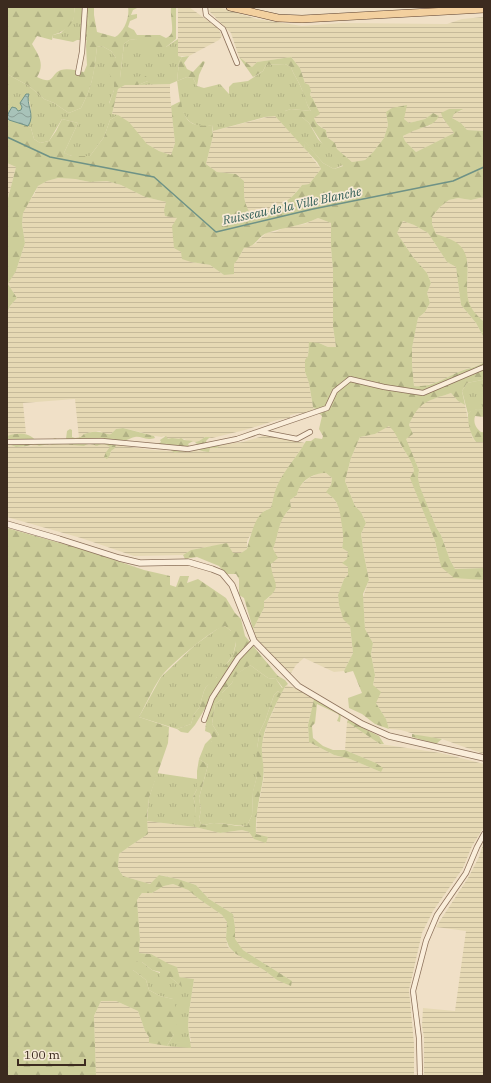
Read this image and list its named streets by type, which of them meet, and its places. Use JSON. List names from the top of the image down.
{
  "water": ["Ruisseau de la Ville Blanche"],
  "scale_bar": "100 m"
}
